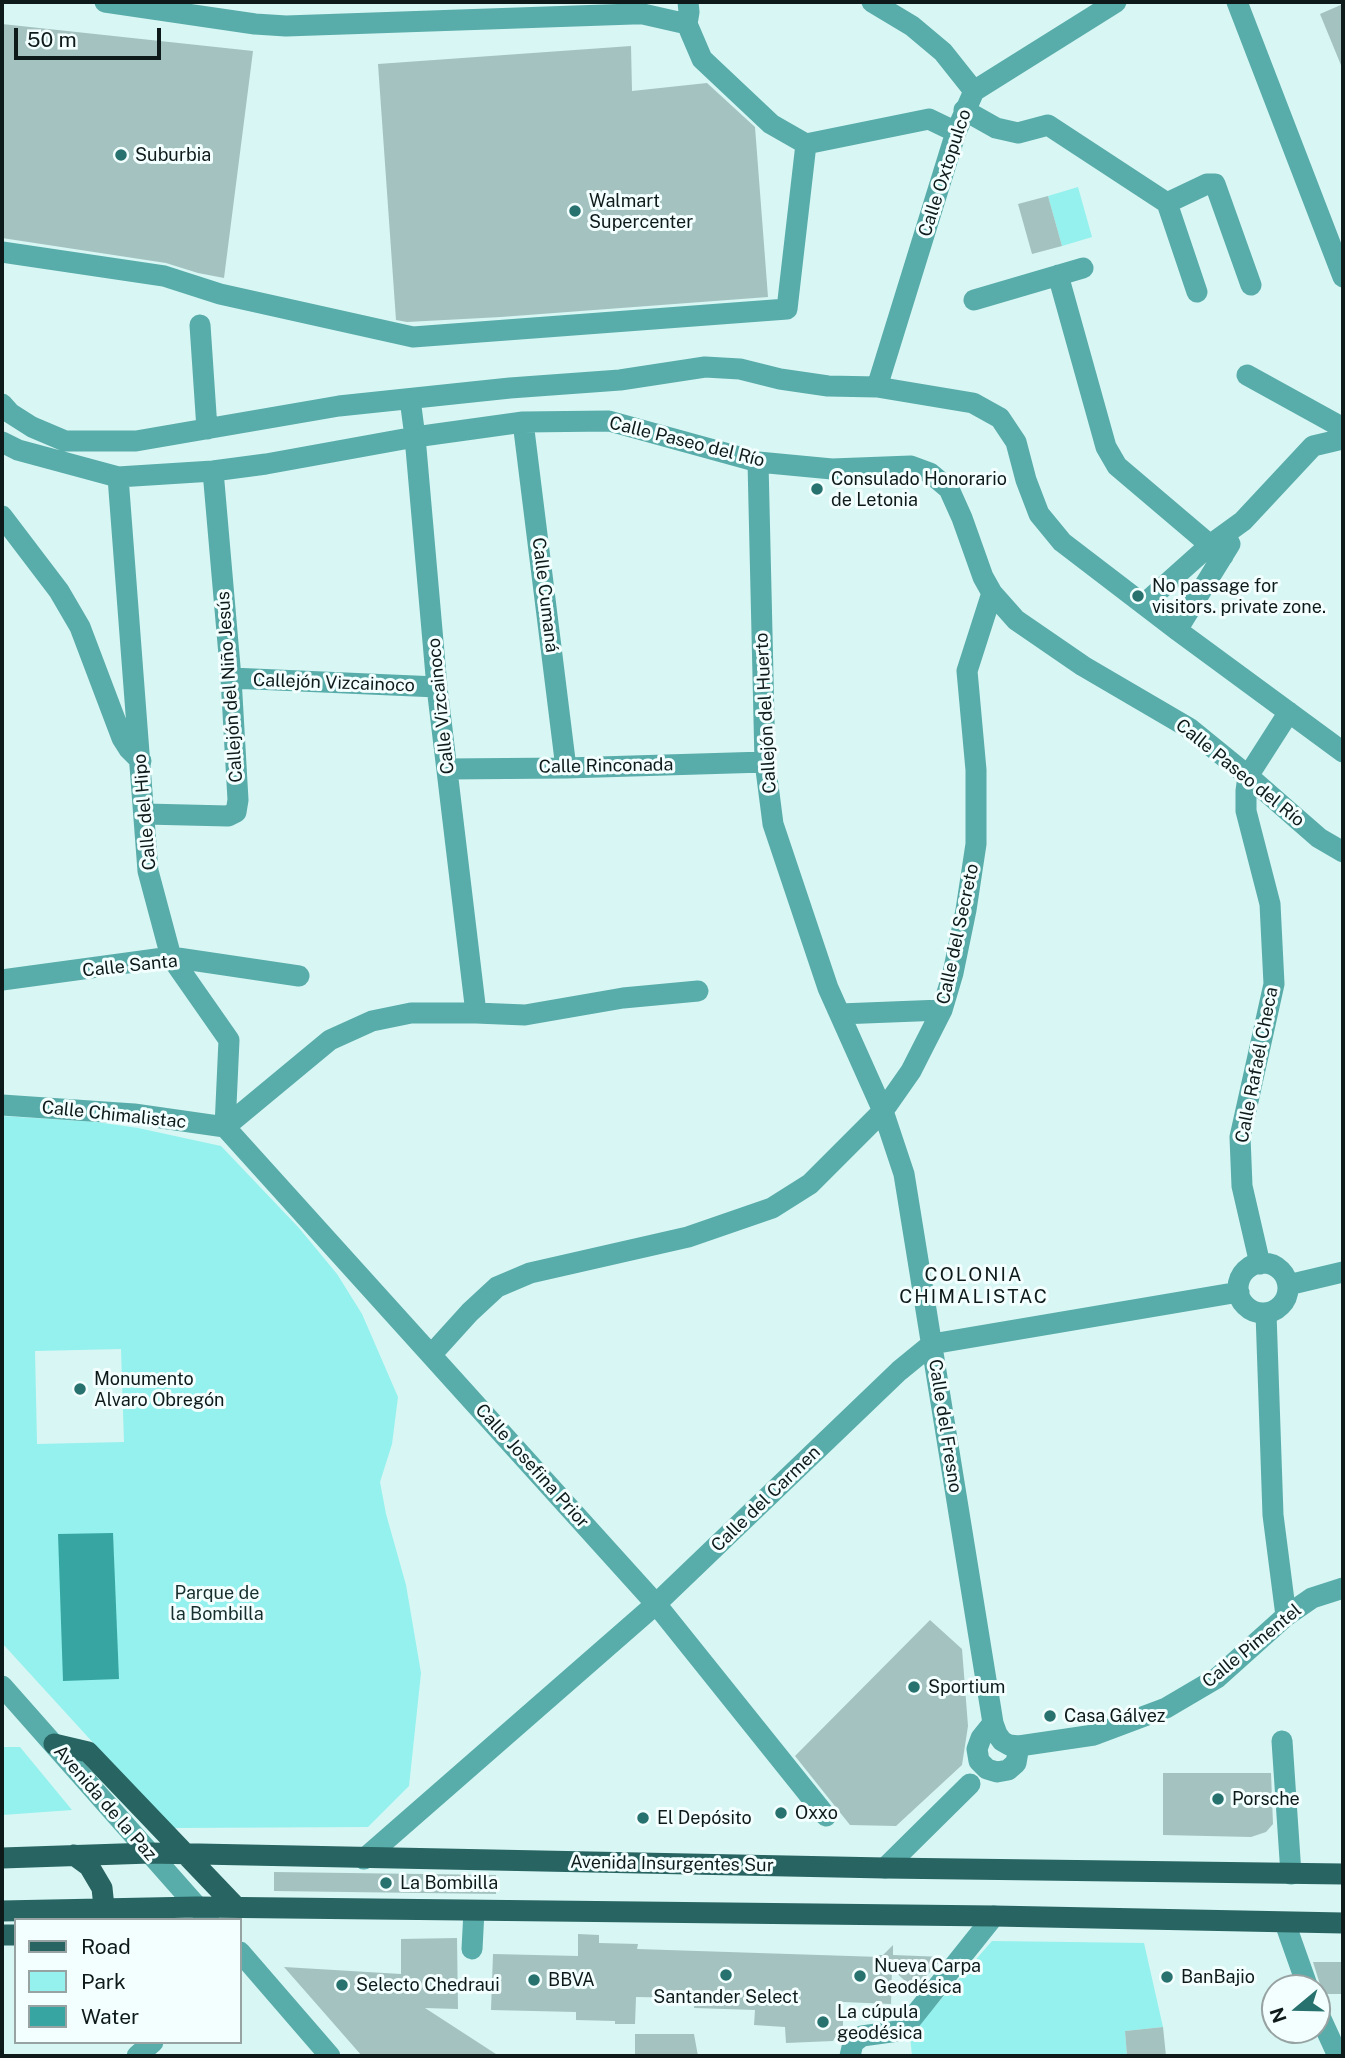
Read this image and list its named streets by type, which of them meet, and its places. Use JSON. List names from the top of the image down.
{
  "streets": {
    "main road": ["Avenida Insurgentes Sur"],
    "street": [
      "Calle Oxtopulco",
      "Calle Paseo del Río",
      "Calle Cumaná",
      "Callejón Vizcainoco",
      "Callejón del Niño Jesús",
      "Calle Vizcainoco",
      "Callejón del Huerto",
      "Calle Rinconada",
      "Calle del Hipo",
      "Calle del Secreto",
      "Calle Santa",
      "Calle Rafaél Checa",
      "Calle Chimalistac",
      "Calle del Fresno",
      "Calle Josefina Prior",
      "Calle del Carmen",
      "Calle Pimentel",
      "Avenida de la Paz"
    ]
  },
  "crossings": [
    ["Calle Paseo del Río", "Calle Cumaná"],
    ["Calle Paseo del Río", "Callejón del Niño Jesús"],
    ["Calle Paseo del Río", "Calle Vizcainoco"],
    ["Calle Paseo del Río", "Callejón del Huerto"],
    ["Calle Paseo del Río", "Calle del Hipo"],
    ["Calle Paseo del Río", "Calle del Secreto"],
    ["Calle Paseo del Río", "Calle Rafaél Checa"],
    ["Calle Cumaná", "Calle Rinconada"],
    ["Callejón Vizcainoco", "Callejón del Niño Jesús"],
    ["Callejón Vizcainoco", "Calle Vizcainoco"],
    ["Callejón del Niño Jesús", "Calle del Hipo"],
    ["Calle Vizcainoco", "Calle Rinconada"],
    ["Callejón del Huerto", "Calle Rinconada"],
    ["Callejón del Huerto", "Calle del Secreto"],
    ["Callejón del Huerto", "Calle del Fresno"],
    ["Calle del Hipo", "Calle Santa"],
    ["Calle del Hipo", "Calle Chimalistac"],
    ["Calle del Hipo", "Calle Josefina Prior"],
    ["Calle del Secreto", "Calle del Fresno"],
    ["Calle del Secreto", "Calle Josefina Prior"],
    ["Calle Rafaél Checa", "Calle del Carmen"],
    ["Calle Chimalistac", "Calle Josefina Prior"],
    ["Calle del Fresno", "Calle del Carmen"],
    ["Calle del Fresno", "Calle Pimentel"],
    ["Calle Josefina Prior", "Calle del Carmen"],
    ["Calle del Carmen", "Avenida Insurgentes Sur"],
    ["Avenida de la Paz", "Avenida Insurgentes Sur"]
  ],
  "districts": ["COLONIA CHIMALISTAC"],
  "parks": ["Parque de la Bombilla"],
  "places": [
    "Suburbia",
    "Walmart Supercenter",
    "Consulado Honorario de Letonia",
    "No passage for visitors. private zone.",
    "Monumento Alvaro Obregón",
    "Sportium",
    "Casa Gálvez",
    "Porsche",
    "Oxxo",
    "El Depósito",
    "La Bombilla",
    "Santander Select",
    "Nueva Carpa Geodésica",
    "BanBajio",
    "BBVA",
    "Selecto Chedraui",
    "La cúpula geodésica"
  ],
  "legend": ["Road", "Park", "Water"],
  "scale_bar": "50 m",
  "north": "left"
}
